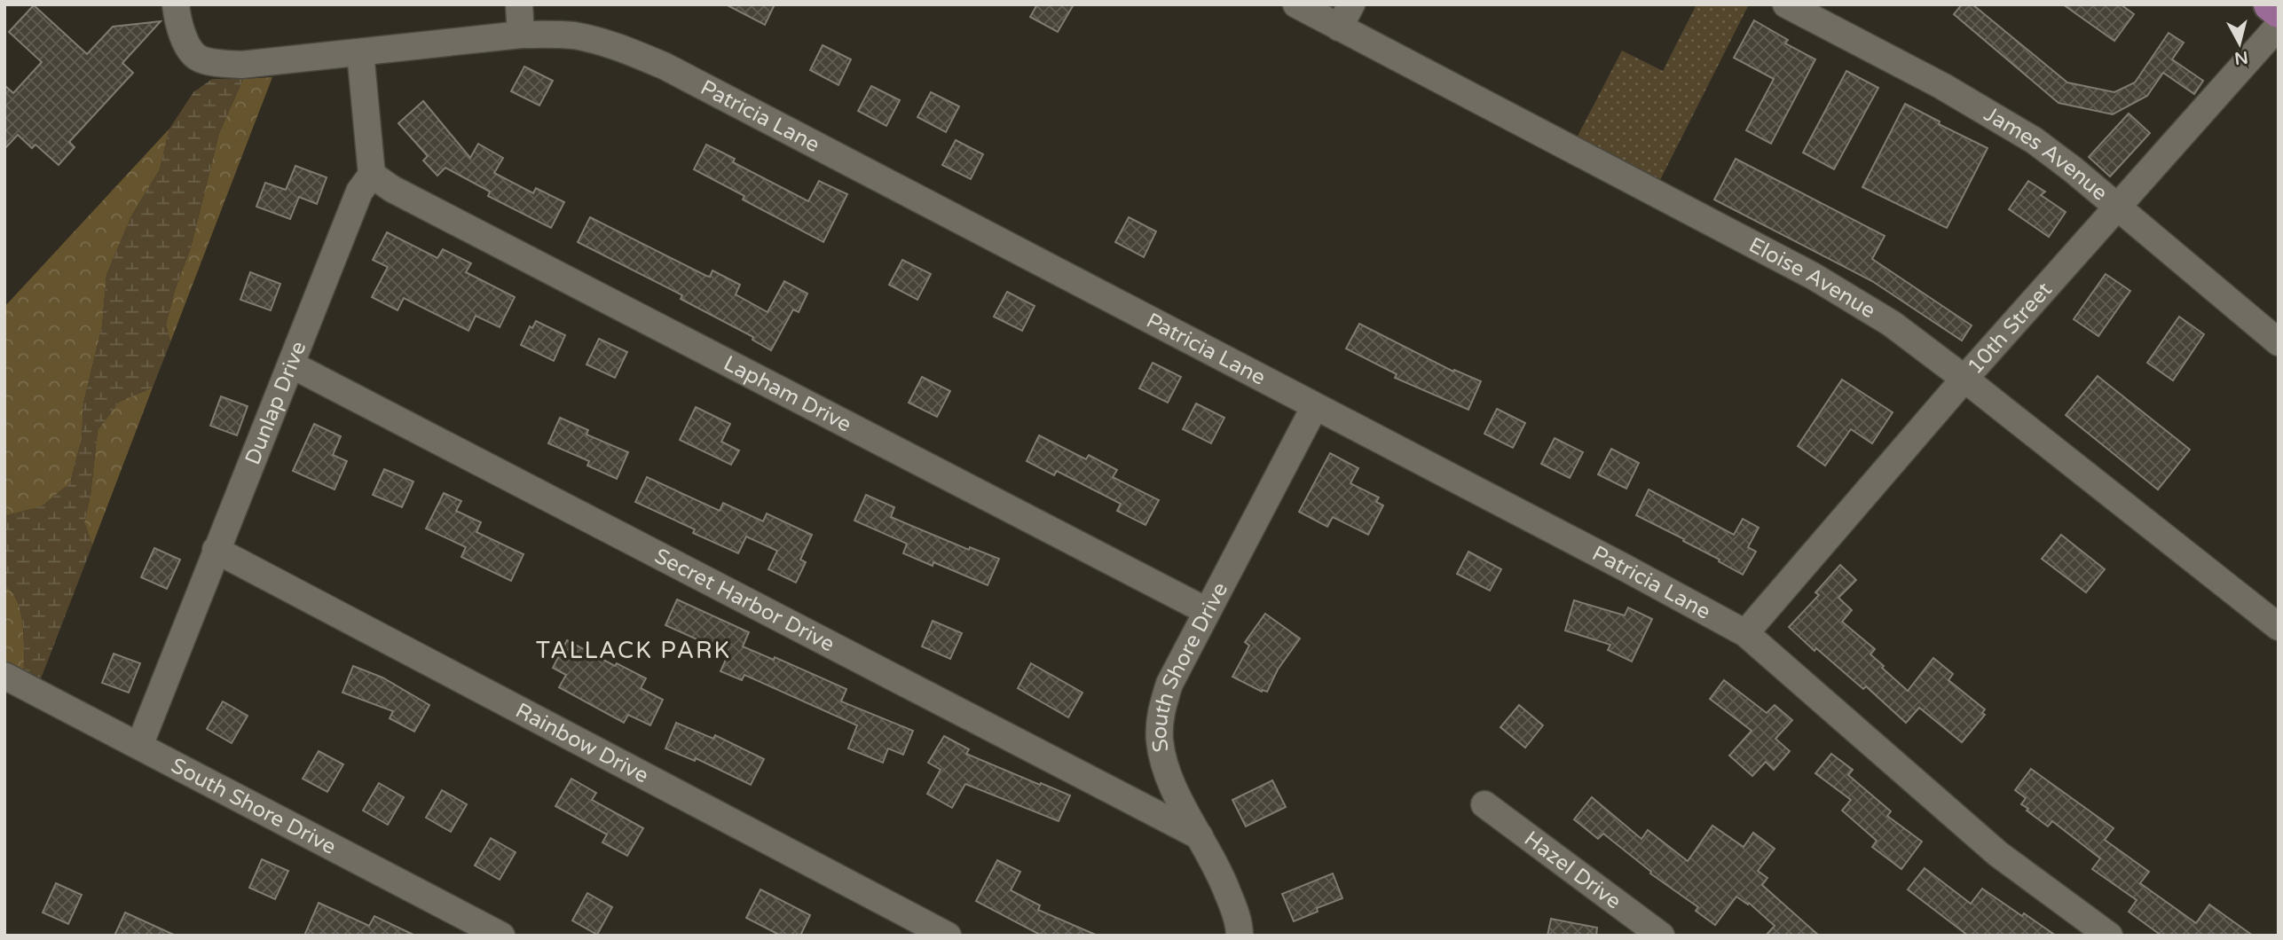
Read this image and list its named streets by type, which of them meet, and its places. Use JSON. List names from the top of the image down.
{
  "streets": {
    "street": [
      "Patricia Lane",
      "James Avenue",
      "Eloise Avenue",
      "10th Street",
      "Lapham Drive",
      "Dunlap Drive",
      "Secret Harbor Drive",
      "South Shore Drive",
      "Rainbow Drive",
      "Hazel Drive"
    ]
  },
  "crossings": [
    ["Patricia Lane", "10th Street"],
    ["Patricia Lane", "South Shore Drive"],
    ["James Avenue", "10th Street"],
    ["Eloise Avenue", "10th Street"],
    ["Lapham Drive", "Dunlap Drive"],
    ["Lapham Drive", "South Shore Drive"],
    ["Dunlap Drive", "Secret Harbor Drive"],
    ["Dunlap Drive", "South Shore Drive"],
    ["Dunlap Drive", "Rainbow Drive"],
    ["Secret Harbor Drive", "South Shore Drive"]
  ],
  "districts": ["TALLACK PARK"],
  "north": "bottom"
}
